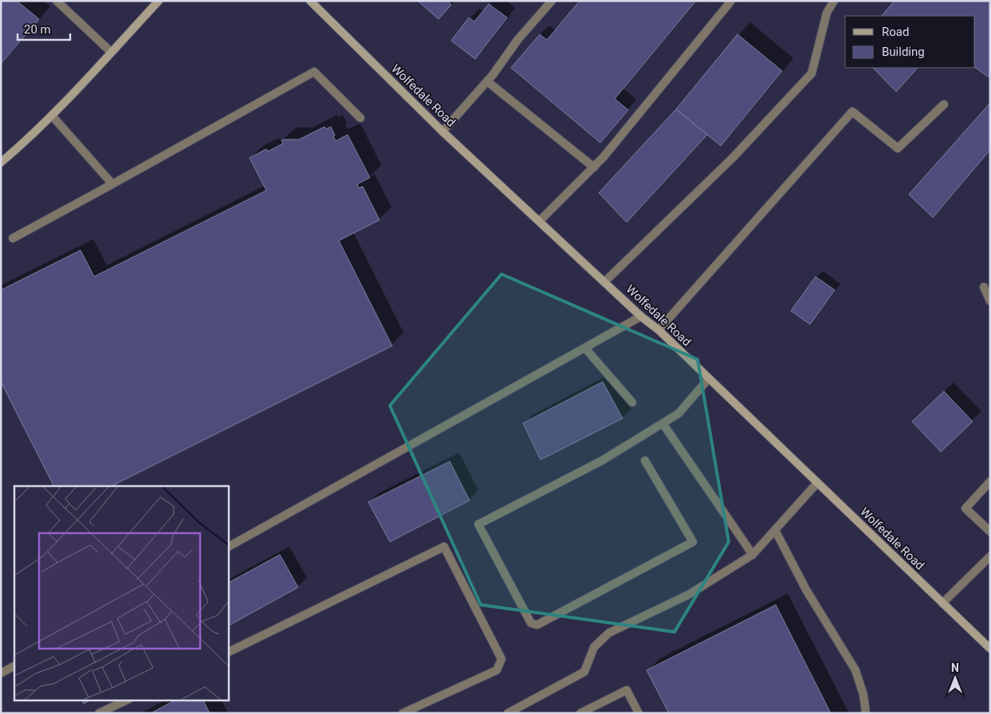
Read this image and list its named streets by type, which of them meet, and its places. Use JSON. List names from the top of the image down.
{
  "streets": {
    "street": ["Wolfedale Road"]
  },
  "legend": ["Road", "Building"],
  "scale_bar": "20 m",
  "north": "top"
}
